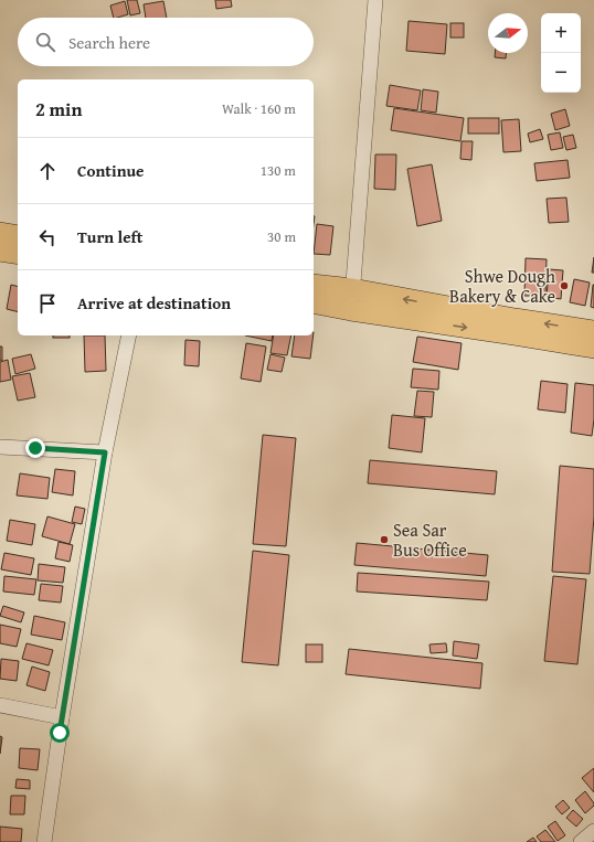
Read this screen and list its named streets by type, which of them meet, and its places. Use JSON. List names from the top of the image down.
{
  "places": ["Shwe Dough Bakery & Cake", "Sea Sar Bus Office"],
  "north": "right",
  "page": {
    "map_buttons": ["+", "−"],
    "search": "Search here",
    "heading": ["2 min", "Walk · 160 m"],
    "list": [
      ["Continue", "130 m"],
      ["Turn left", "30 m"],
      "Arrive at destination"
    ]
  }
}
